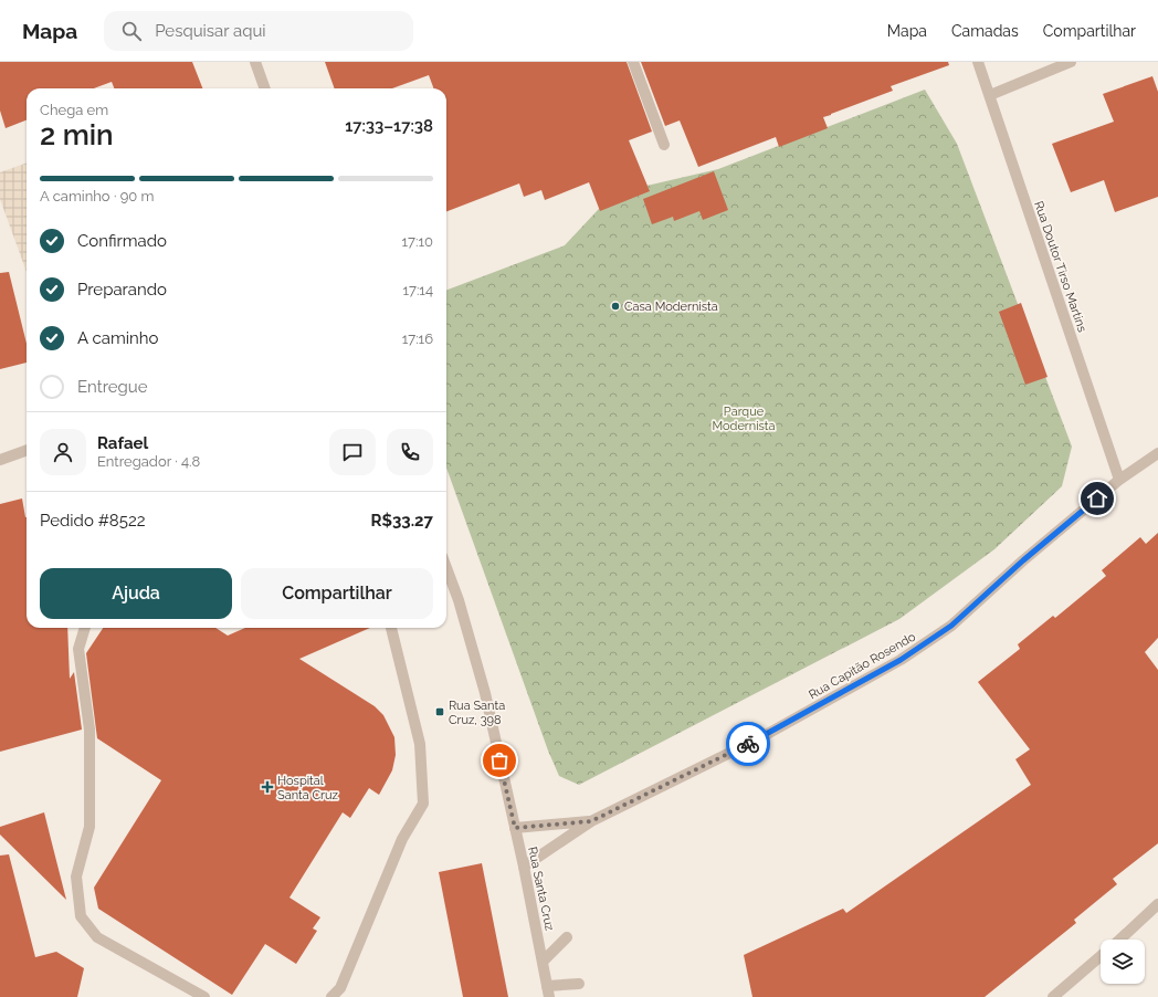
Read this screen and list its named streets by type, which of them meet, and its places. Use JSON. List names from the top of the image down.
{
  "streets": {
    "street": ["Rua Doutor Tirso Martins", "Rua Capitão Rosendo", "Rua Santa Cruz"]
  },
  "crossings": [
    ["Rua Doutor Tirso Martins", "Rua Capitão Rosendo"],
    ["Rua Capitão Rosendo", "Rua Santa Cruz"]
  ],
  "parks": ["Parque Modernista"],
  "places": {
    "other": ["Casa Modernista"],
    "transit": ["Rua Santa Cruz, 398"],
    "health": ["Hospital Santa Cruz"]
  },
  "page": {
    "header": "Mapa",
    "search": "Pesquisar aqui",
    "nav": ["Mapa", "Camadas", "Compartilhar"],
    "heading": ["2 min", "Chega em", "17:33–17:38"],
    "panel": [
      "Rafael",
      "Entregador · 4.8",
      "Pedido #8522",
      "R$33.27"
    ],
    "bar": "A caminho · 90 m",
    "list": [
      ["Confirmado", "17:10"],
      ["Preparando", "17:14"],
      ["A caminho", "17:16"],
      "Entregue"
    ],
    "buttons": ["Ajuda", "Compartilhar"]
  }
}
